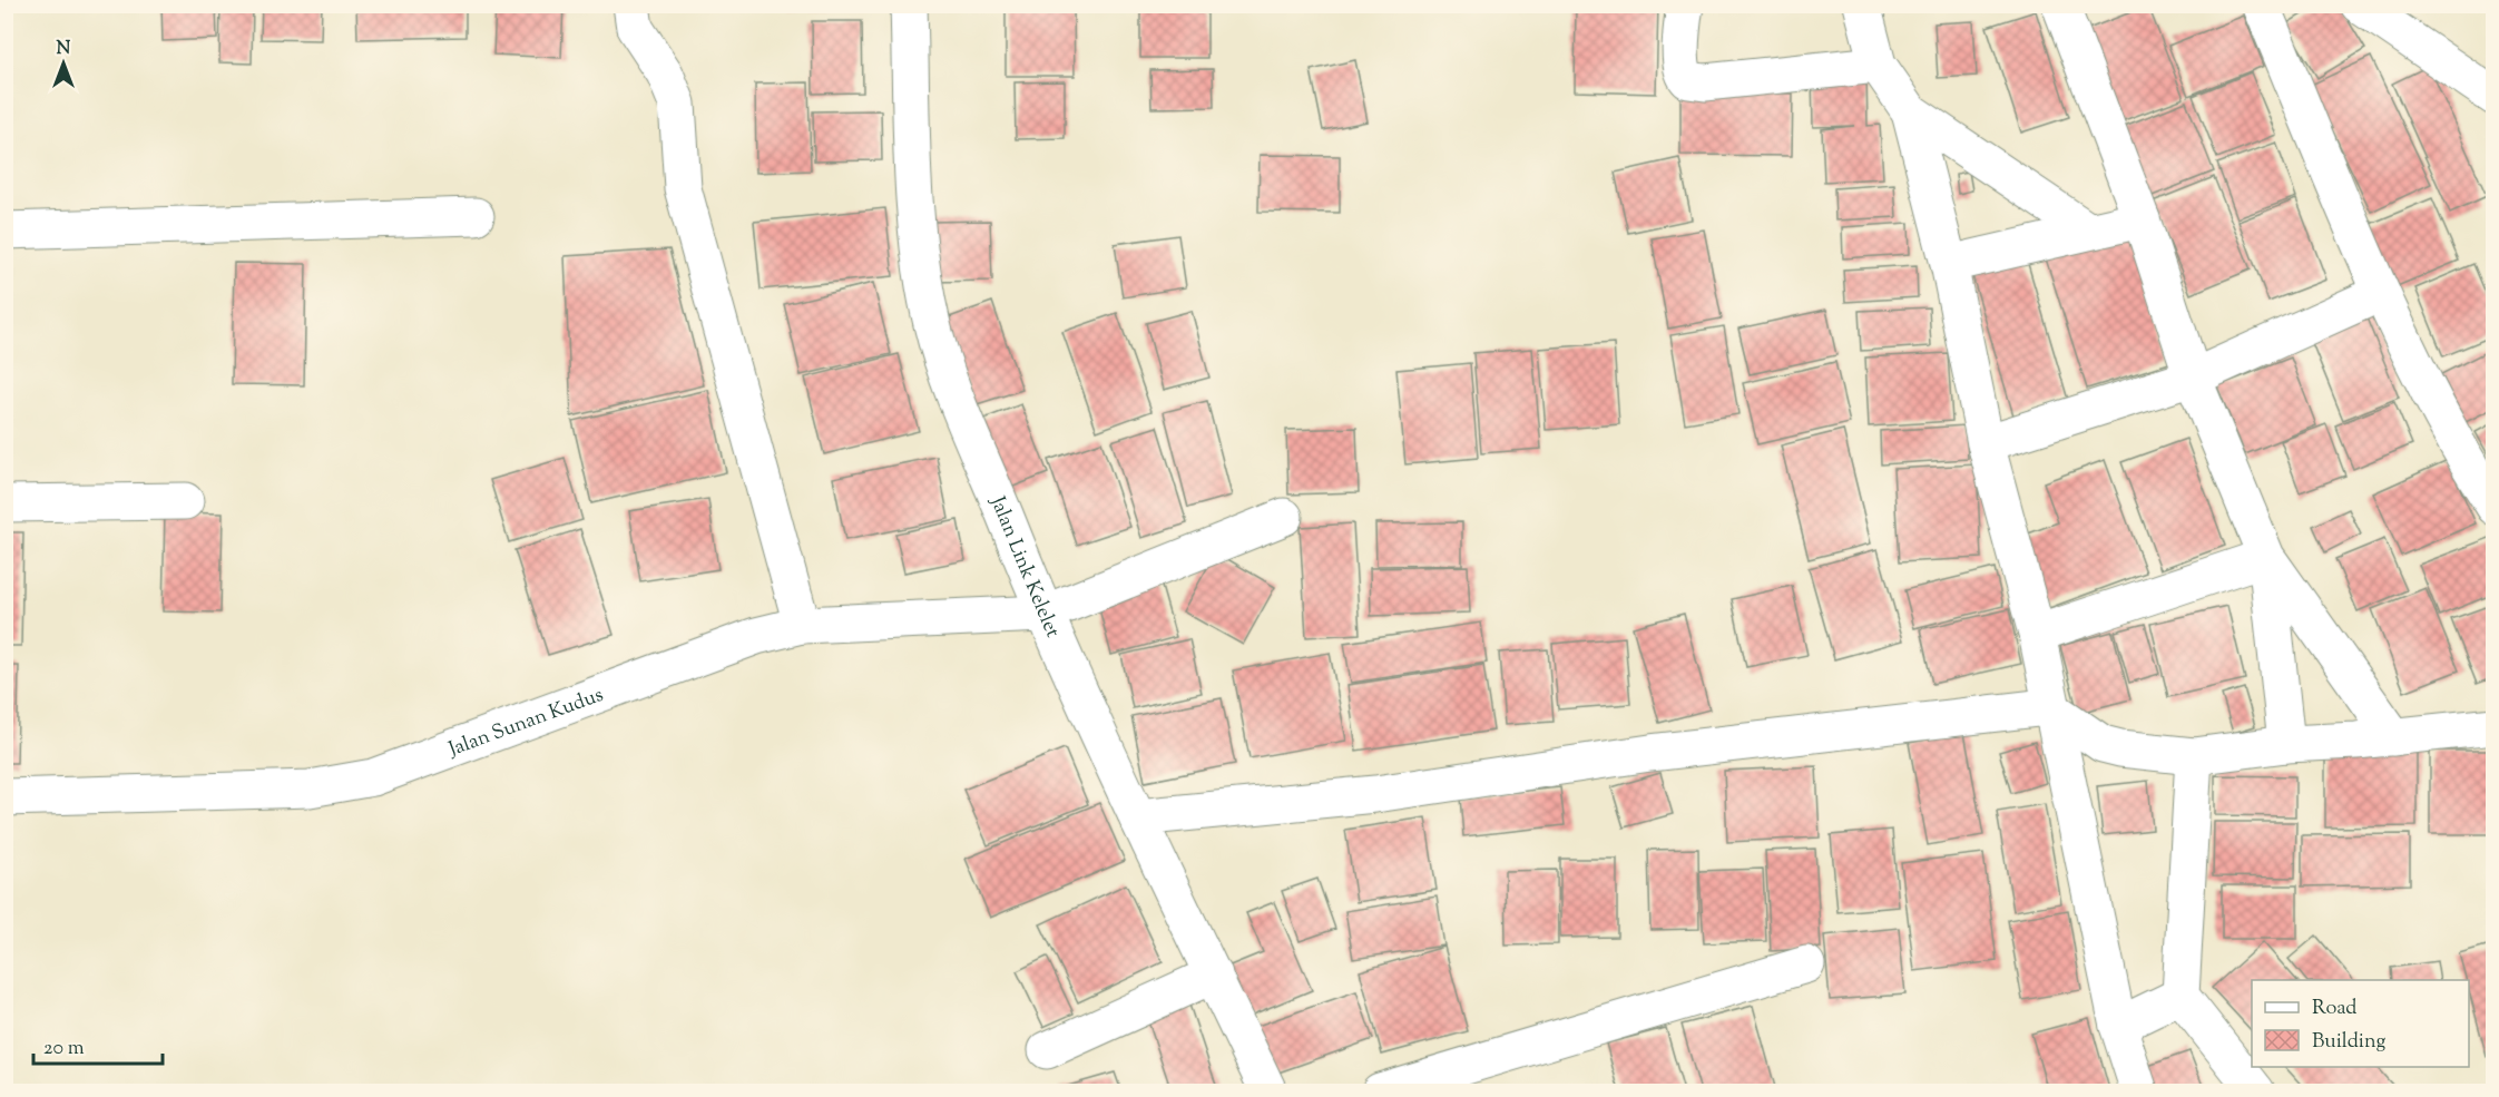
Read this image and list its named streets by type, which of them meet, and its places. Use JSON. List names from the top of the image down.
{
  "streets": {
    "street": ["Jalan Link Kelelet", "Jalan Sunan Kudus"]
  },
  "crossings": [
    ["Jalan Link Kelelet", "Jalan Sunan Kudus"]
  ],
  "legend": ["Road", "Building"],
  "scale_bar": "20 m",
  "north": "top"
}
